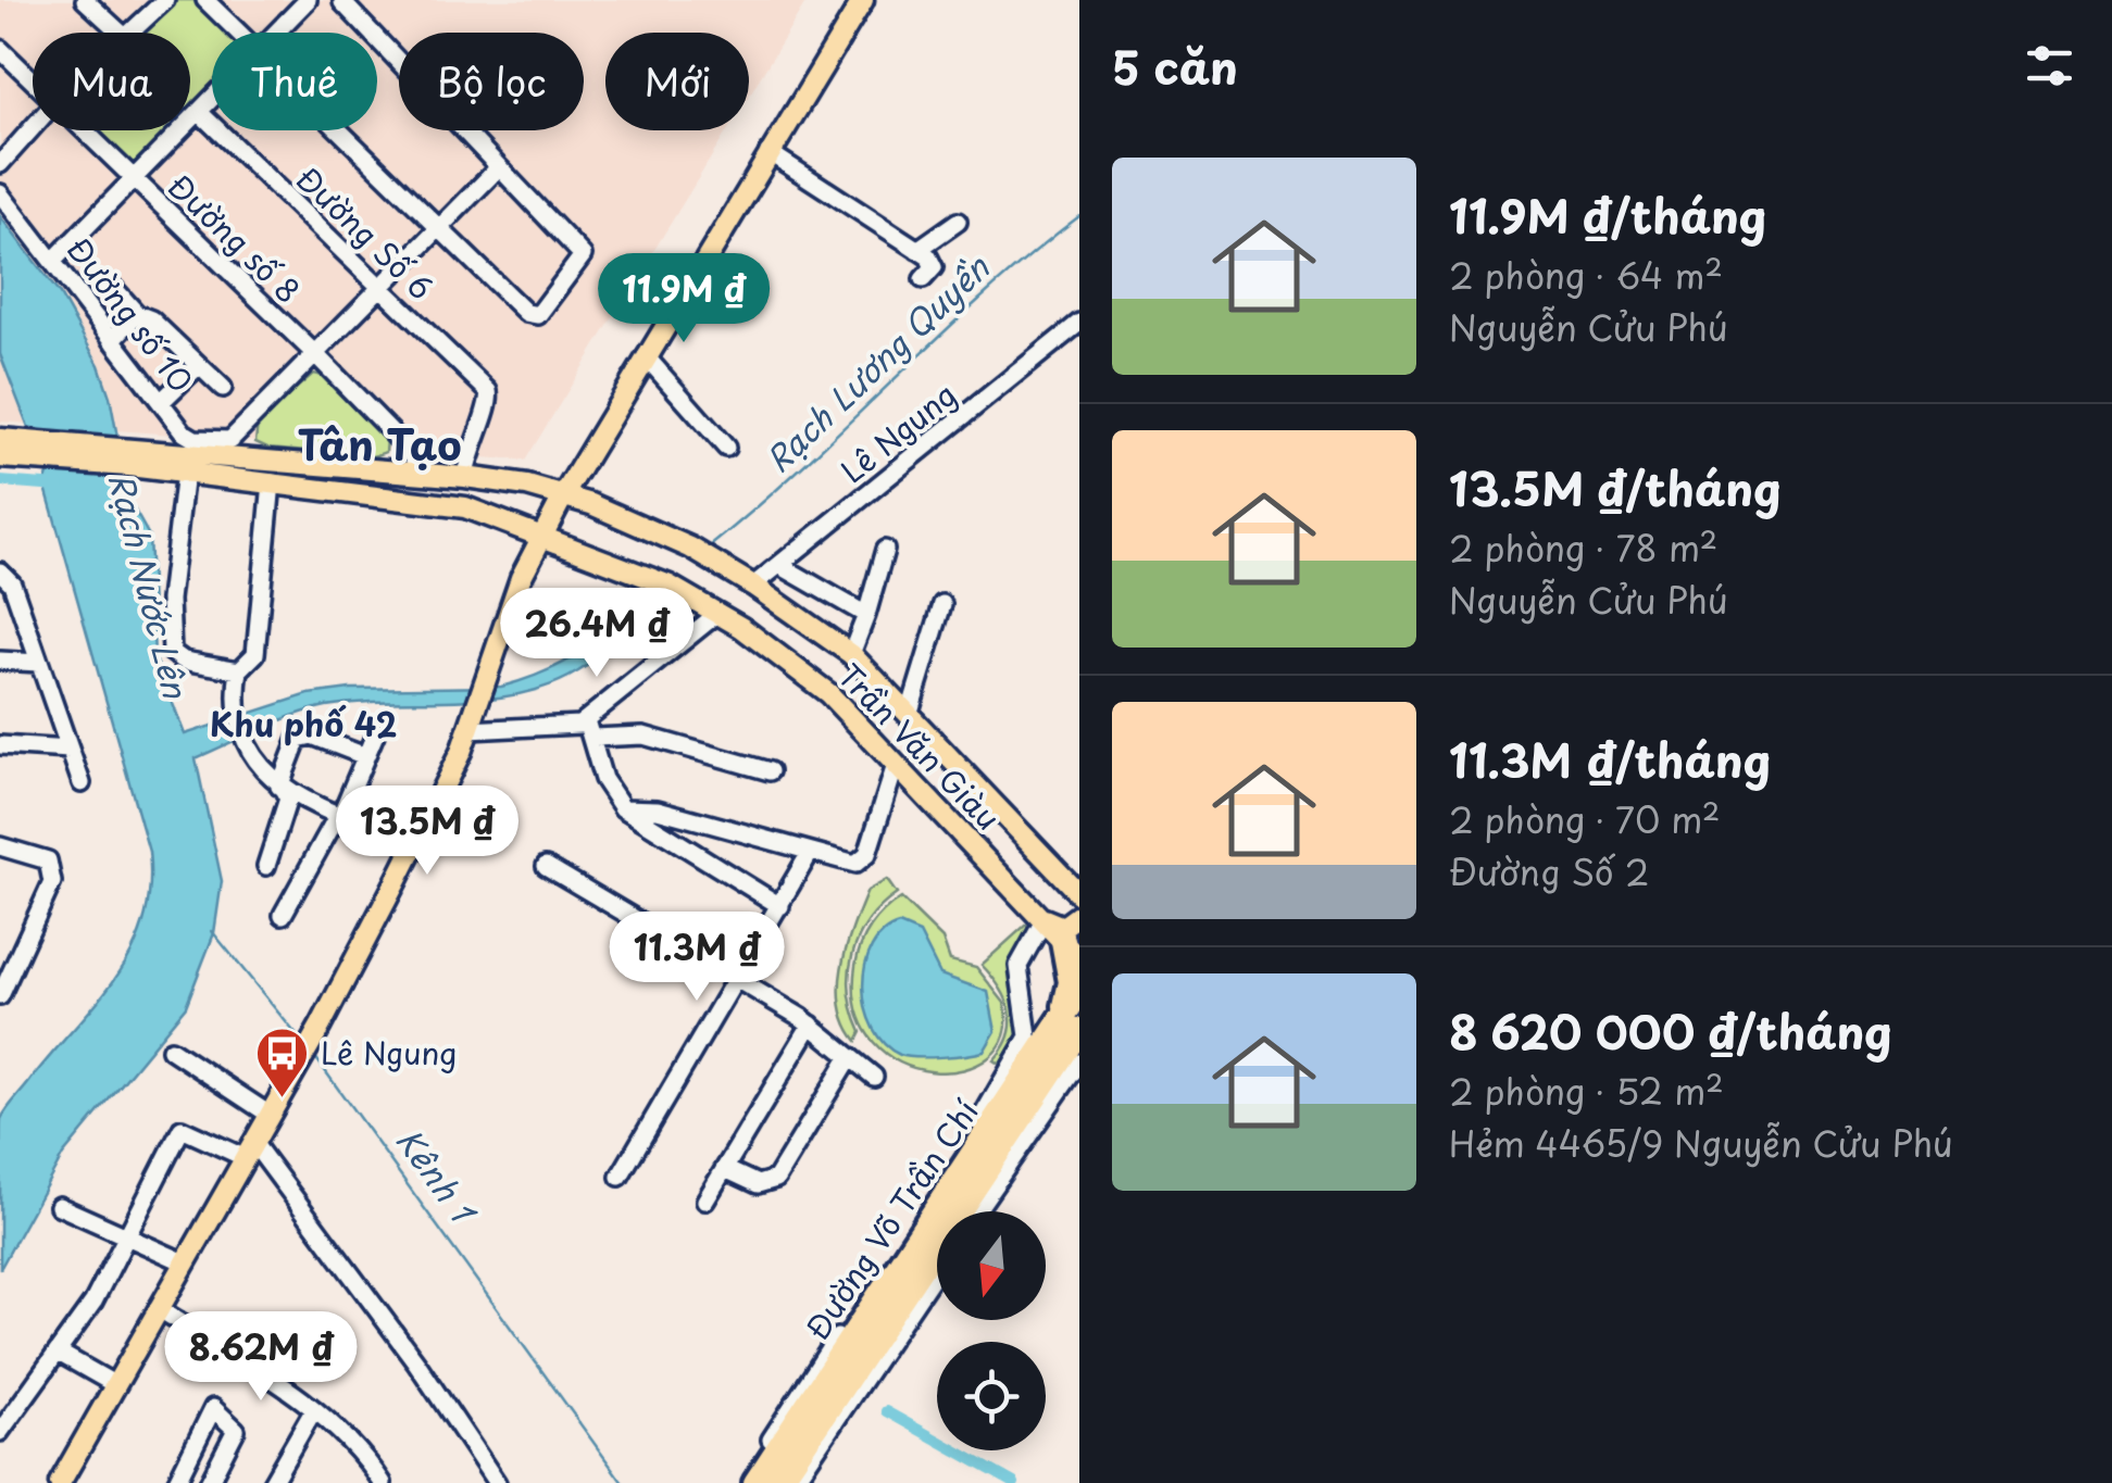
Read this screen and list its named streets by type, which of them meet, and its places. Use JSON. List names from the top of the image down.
{
  "streets": {
    "highway": ["Đường Võ Trần Chí"],
    "main road": ["Trần Văn Giàu"],
    "street": [
      "Đường Số 6",
      "Đường số 8",
      "Đường số 10",
      "Lê Ngung"
    ]
  },
  "crossings": [
    ["Đường Số 6", "Trần Văn Giàu"],
    ["Đường số 8", "Trần Văn Giàu"],
    ["Lê Ngung", "Trần Văn Giàu"]
  ],
  "districts": ["Tân Tạo", "Khu phố 42"],
  "water": ["Rạch Lương Quyền", "Rạch Nước Lên", "Kênh 1"],
  "places": {
    "bus stop": ["Lê Ngung"]
  },
  "north": "bottom",
  "page": {
    "heading": "5 căn",
    "chip": [
      "Mua",
      "Thuê",
      "Bộ lọc",
      "Mới"
    ],
    "list": [
      {
        "name": "11.9M ₫/tháng",
        "note": "2 phòng · 64 m² · Nguyễn Cửu Phú"
      },
      {
        "name": "13.5M ₫/tháng",
        "note": "2 phòng · 78 m² · Nguyễn Cửu Phú"
      },
      {
        "name": "11.3M ₫/tháng",
        "note": "2 phòng · 70 m² · Đường Số 2"
      },
      {
        "name": "8 620 000 ₫/tháng",
        "note": "2 phòng · 52 m² · Hẻm 4465/9 Nguyễn Cửu Phú"
      }
    ],
    "price": [
      "11.9M ₫",
      "26.4M ₫",
      "13.5M ₫",
      "11.3M ₫",
      "8.62M ₫"
    ]
  }
}
